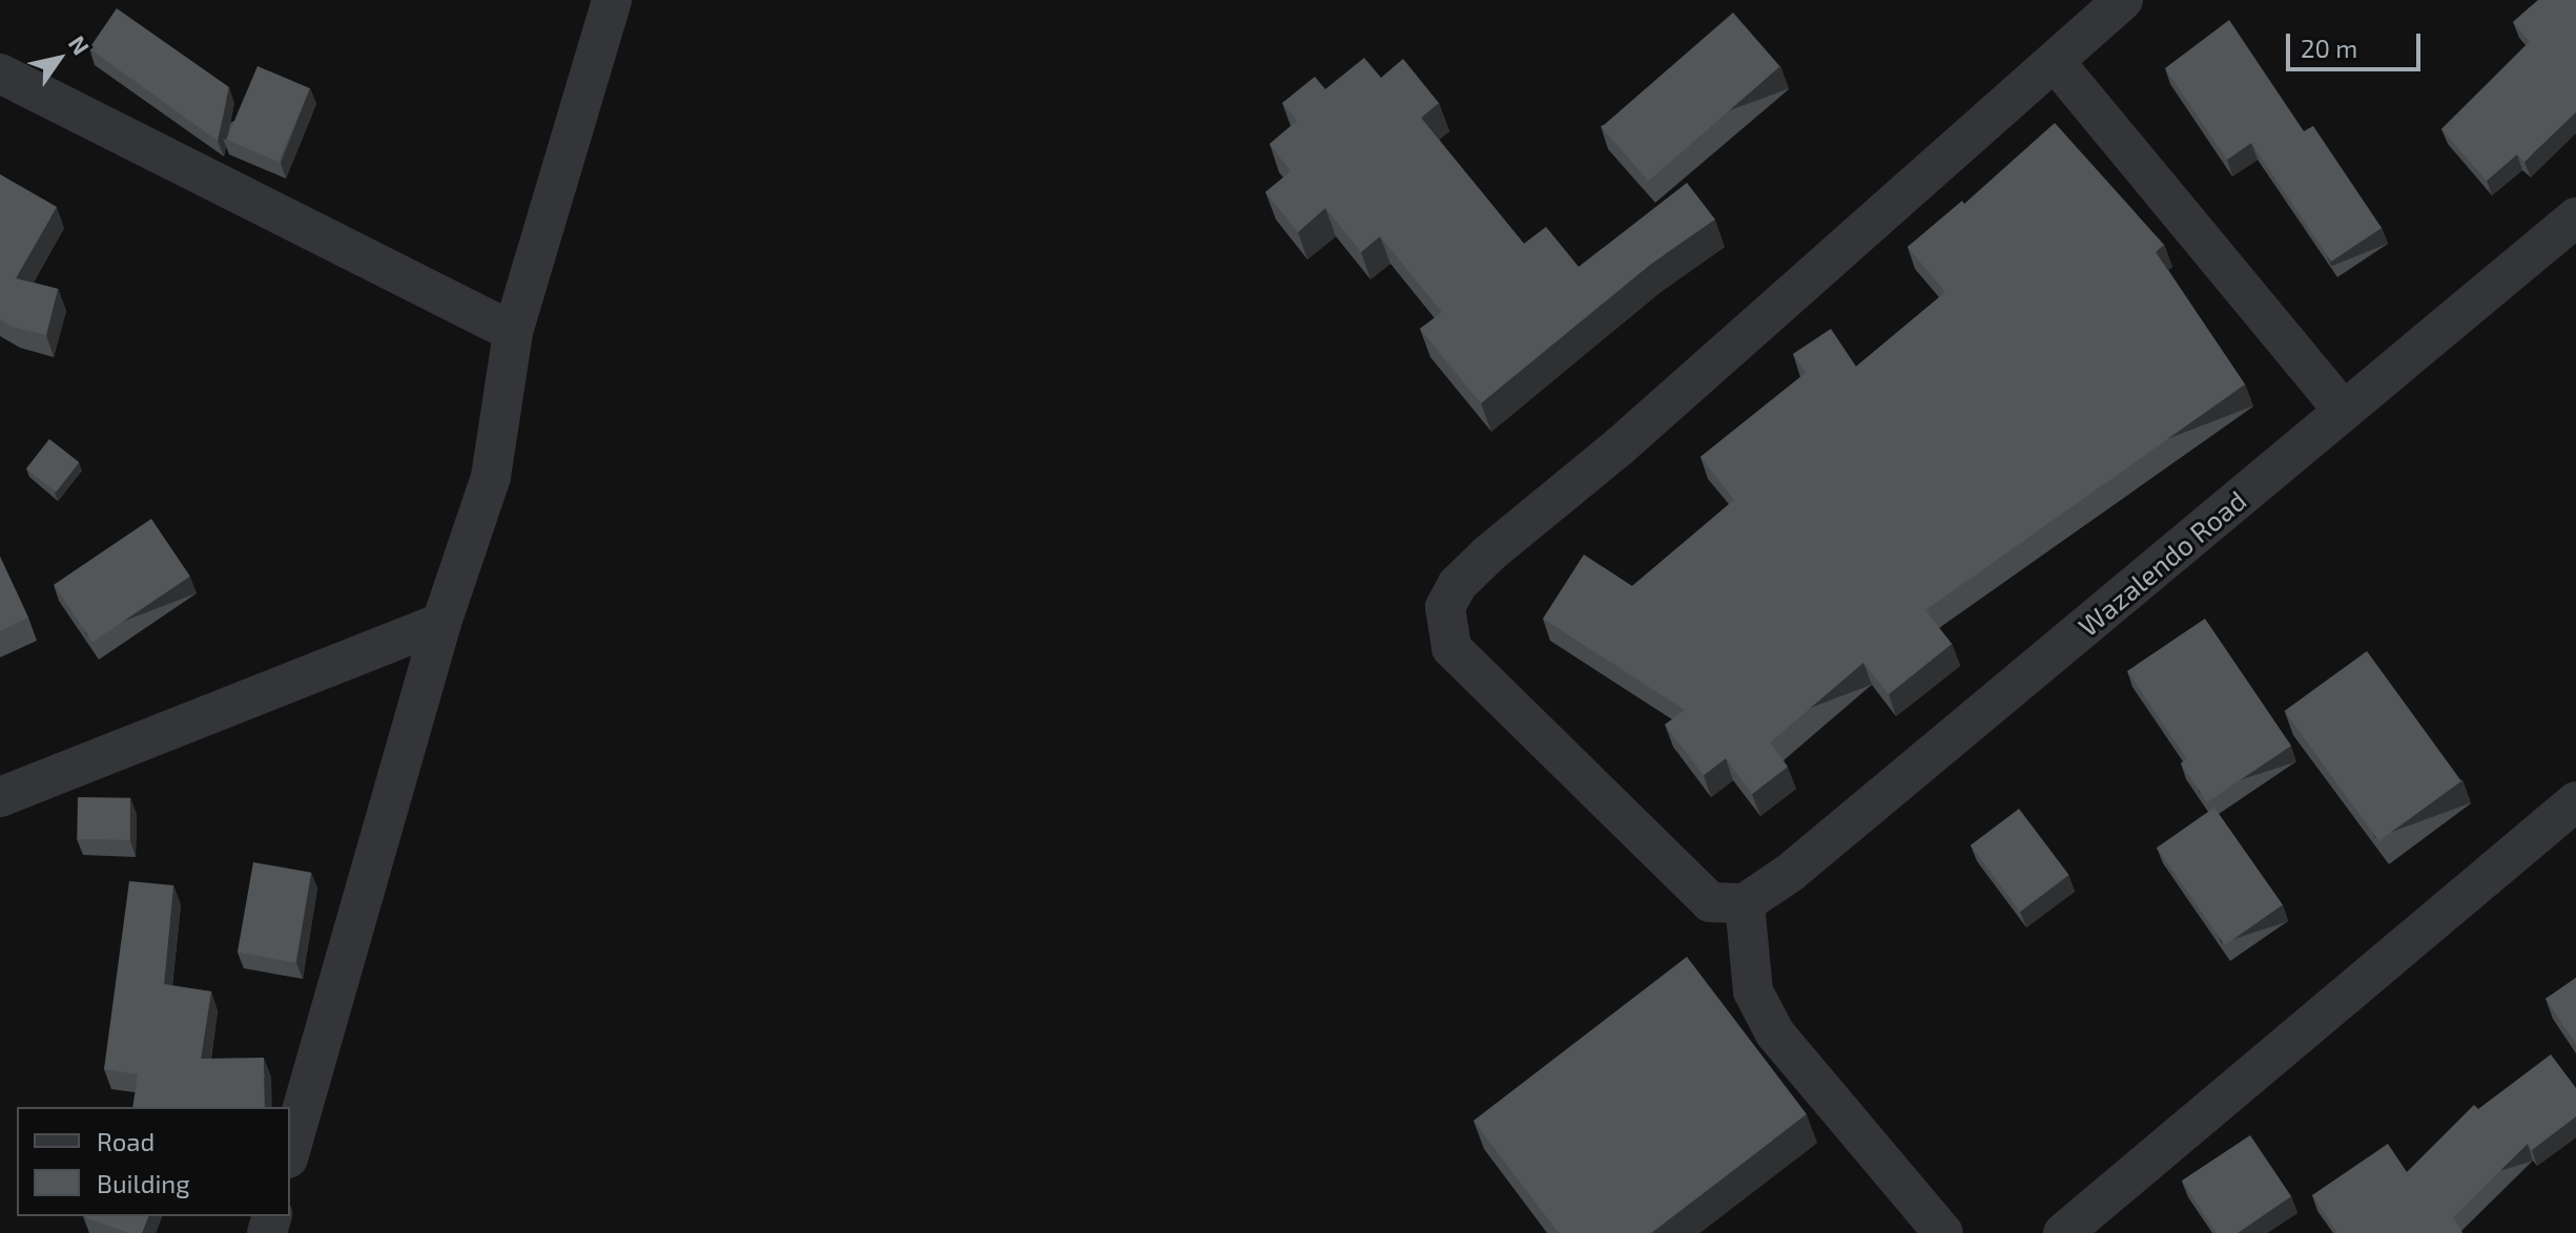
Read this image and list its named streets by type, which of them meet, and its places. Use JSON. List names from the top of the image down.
{
  "streets": {
    "street": ["Wazalendo Road"]
  },
  "legend": ["Road", "Building"],
  "scale_bar": "20 m",
  "north": "top right"
}
